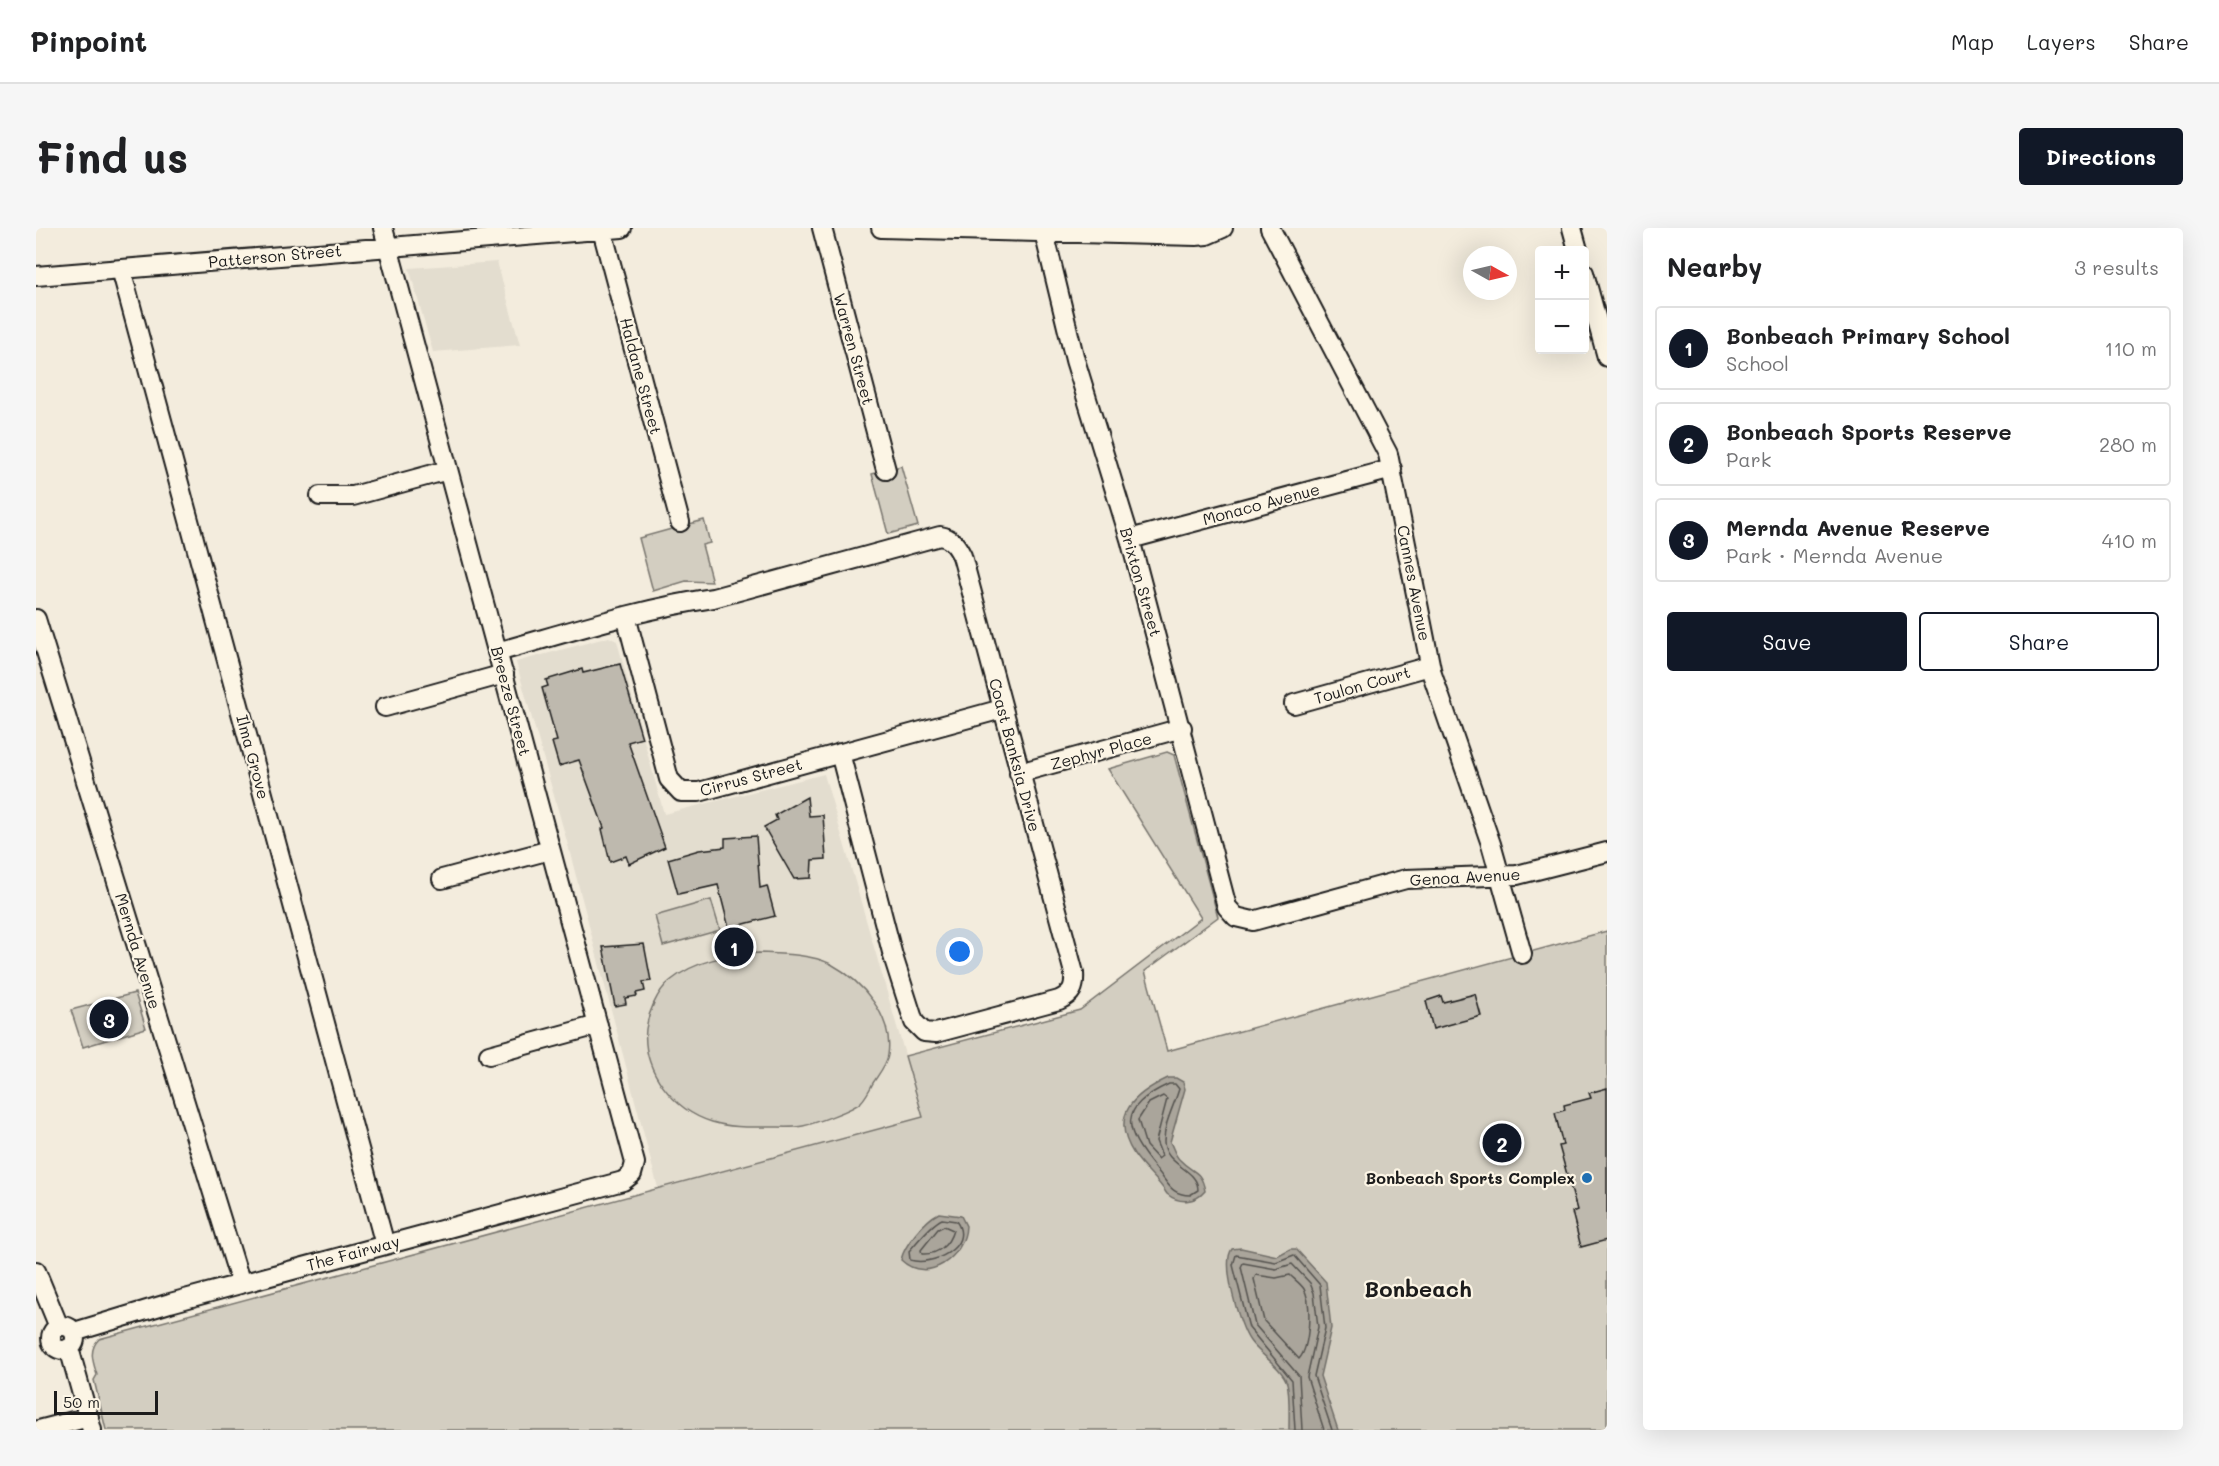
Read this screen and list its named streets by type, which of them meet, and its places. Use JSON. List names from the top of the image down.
{
  "streets": {
    "street": [
      "Patterson Street",
      "Warren Street",
      "Haldane Street",
      "Monaco Avenue",
      "Brixton Street",
      "Cannes Avenue",
      "Toulon Court",
      "Breeze Street",
      "Zephyr Place",
      "Coast Banksia Drive",
      "Ilma Grove",
      "Cirrus Street",
      "Genoa Avenue",
      "Mernda Avenue",
      "The Fairway"
    ]
  },
  "crossings": [
    ["Patterson Street", "Haldane Street"],
    ["Patterson Street", "Breeze Street"],
    ["Patterson Street", "Ilma Grove"],
    ["Monaco Avenue", "Brixton Street"],
    ["Monaco Avenue", "Cannes Avenue"],
    ["Brixton Street", "Zephyr Place"],
    ["Brixton Street", "Genoa Avenue"],
    ["Cannes Avenue", "Toulon Court"],
    ["Cannes Avenue", "Genoa Avenue"],
    ["Breeze Street", "Coast Banksia Drive"],
    ["Breeze Street", "The Fairway"],
    ["Zephyr Place", "Coast Banksia Drive"],
    ["Coast Banksia Drive", "Cirrus Street"],
    ["Ilma Grove", "The Fairway"],
    ["Mernda Avenue", "The Fairway"]
  ],
  "districts": ["Bonbeach"],
  "places": ["Bonbeach Sports Complex"],
  "scale_bar": "50 m",
  "north": "right",
  "page": {
    "header": "Pinpoint",
    "nav": ["Map", "Layers", "Share"],
    "buttons": [
      "Directions",
      ["Save", "Share"]
    ],
    "title": "Find us",
    "heading": ["Nearby", "3 results"],
    "map_buttons": ["+", "−"],
    "list": [
      {
        "mark": "1",
        "name": "Bonbeach Primary School",
        "note": "School",
        "value": "110 m"
      },
      {
        "mark": "2",
        "name": "Bonbeach Sports Reserve",
        "note": "Park",
        "value": "280 m"
      },
      {
        "mark": "3",
        "name": "Mernda Avenue Reserve",
        "note": "Park · Mernda Avenue",
        "value": "410 m"
      }
    ],
    "pins": ["1", "3", "2"],
    "scale": "50 m"
  }
}
